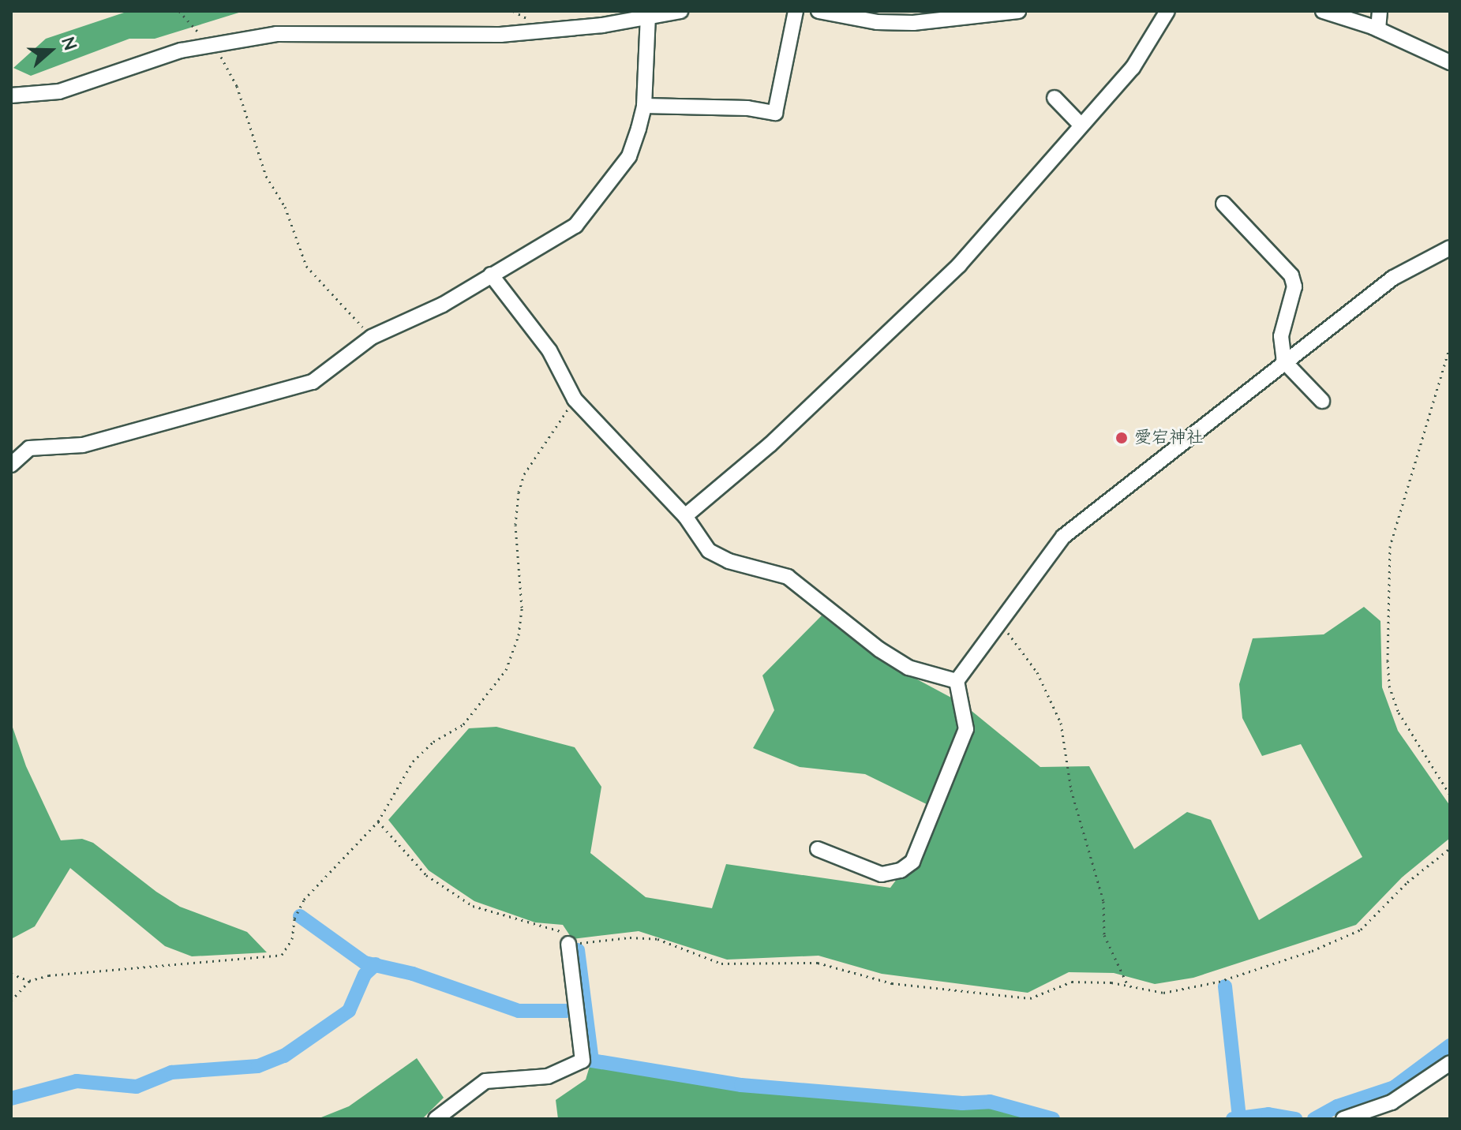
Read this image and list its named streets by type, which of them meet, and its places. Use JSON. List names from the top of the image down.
{
  "places": ["愛宕神社"],
  "north": "right"
}
